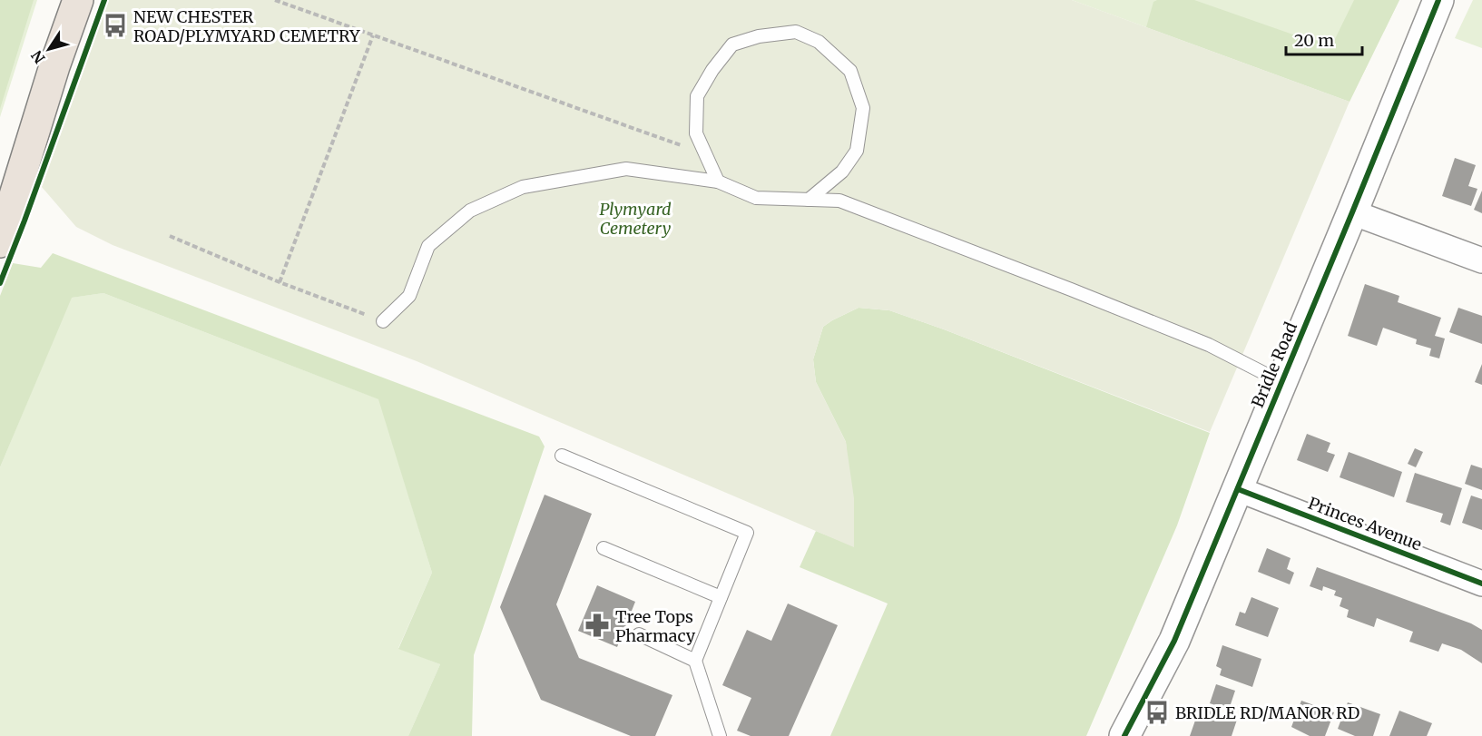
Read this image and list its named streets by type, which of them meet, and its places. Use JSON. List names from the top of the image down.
{
  "streets": {
    "street": ["Bridle Road", "Princes Avenue"]
  },
  "crossings": [
    ["Bridle Road", "Princes Avenue"]
  ],
  "parks": ["Plymyard Cemetery"],
  "places": {
    "bus stop": ["NEW CHESTER ROAD/PLYMYARD CEMETRY", "BRIDLE RD/MANOR RD"],
    "pharmacy": ["Tree Tops Pharmacy"]
  },
  "scale_bar": "20 m",
  "north": "bottom left"
}
